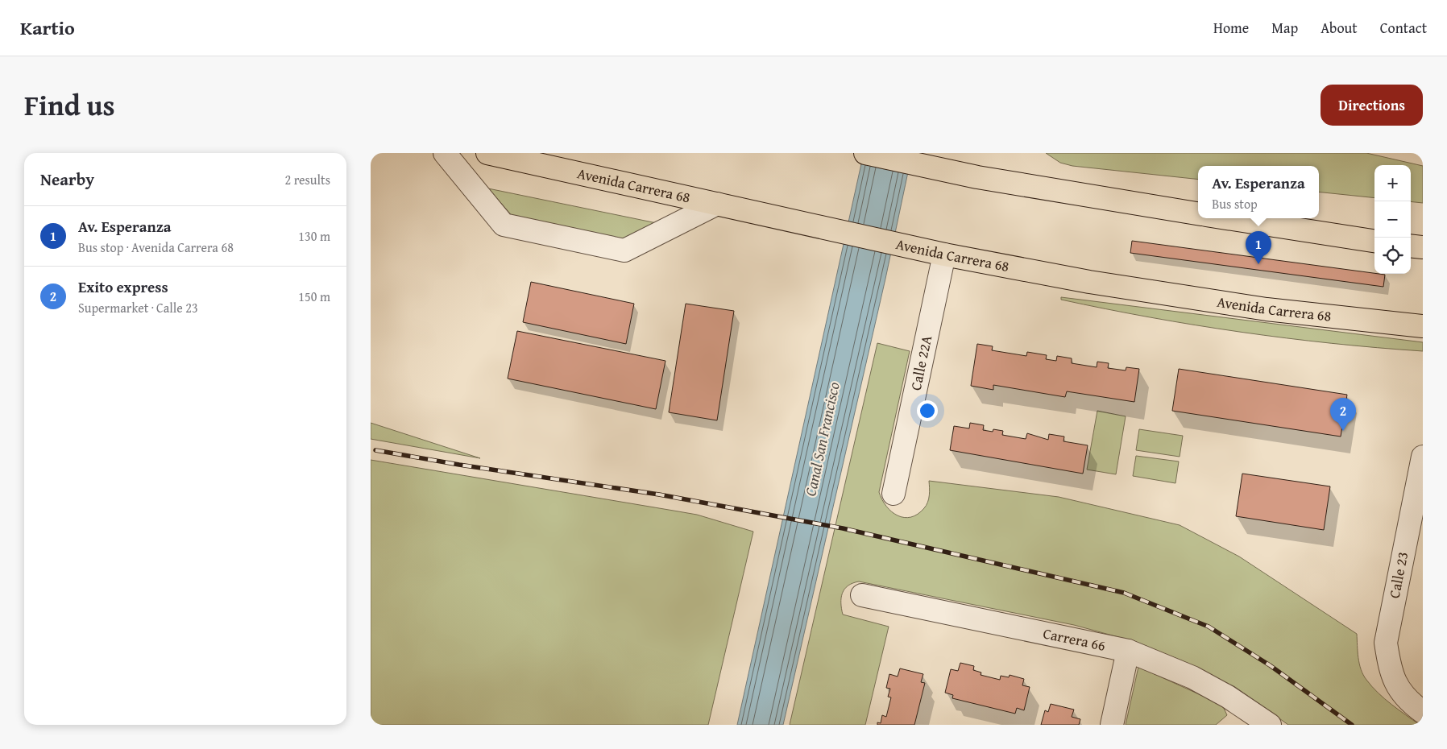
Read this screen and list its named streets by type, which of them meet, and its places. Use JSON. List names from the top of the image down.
{
  "streets": {
    "main road": ["Avenida Carrera 68"],
    "street": ["Calle 22A", "Calle 23", "Carrera 66"]
  },
  "crossings": [
    ["Avenida Carrera 68", "Calle 22A"]
  ],
  "water": ["Canal San Francisco"],
  "page": {
    "header": "Kartio",
    "nav": [
      "Home",
      "Map",
      "About",
      "Contact"
    ],
    "title": "Find us",
    "buttons": "Directions",
    "heading": ["Nearby", "2 results"],
    "map_buttons": ["+", "−"],
    "popup": ["Av. Esperanza", "Bus stop"],
    "list": [
      {
        "mark": "1",
        "name": "Av. Esperanza",
        "note": "Bus stop · Avenida Carrera 68",
        "value": "130 m"
      },
      {
        "mark": "2",
        "name": "Exito express",
        "note": "Supermarket · Calle 23",
        "value": "150 m"
      }
    ],
    "pins": ["1", "2"]
  }
}
